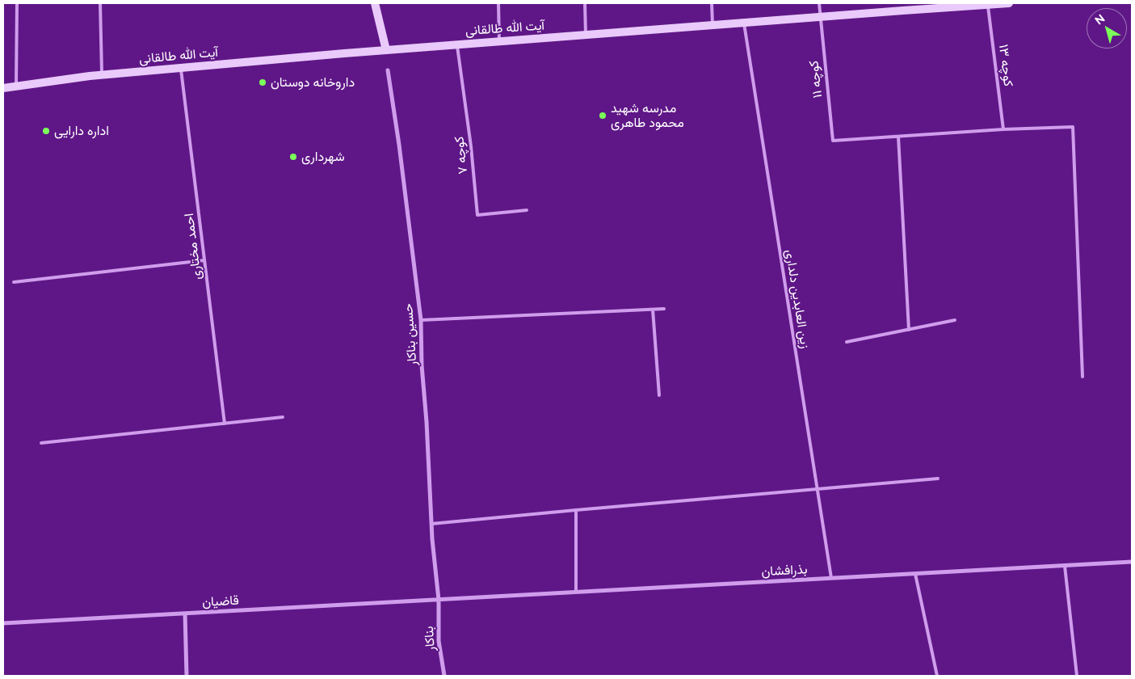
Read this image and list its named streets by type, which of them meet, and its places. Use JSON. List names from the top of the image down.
{
  "streets": {
    "main road": ["آیت الله طالقانی"],
    "street": [
      "حسین بناکار",
      "بذرافشان",
      "قاضیان",
      "بناکار"
    ],
    "lane": [
      "کوچه ۱۳",
      "کوچه ۱۱",
      "کوچه ۷",
      "احمد مختاری",
      "زین العابدین دلداری"
    ]
  },
  "crossings": [
    ["آیت الله طالقانی", "کوچه ۱۳"],
    ["آیت الله طالقانی", "کوچه ۱۱"],
    ["آیت الله طالقانی", "کوچه ۷"],
    ["آیت الله طالقانی", "احمد مختاری"],
    ["آیت الله طالقانی", "زین العابدین دلداری"],
    ["زین العابدین دلداری", "بذرافشان"],
    ["حسین بناکار", "بذرافشان"],
    ["حسین بناکار", "قاضیان"],
    ["حسین بناکار", "بناکار"],
    ["بذرافشان", "قاضیان"],
    ["بذرافشان", "بناکار"],
    ["قاضیان", "بناکار"]
  ],
  "places": [
    "داروخانه دوستان",
    "مدرسه شهید محمود طاهری",
    "اداره دارایی",
    "شهرداری"
  ],
  "north": "top left"
}
